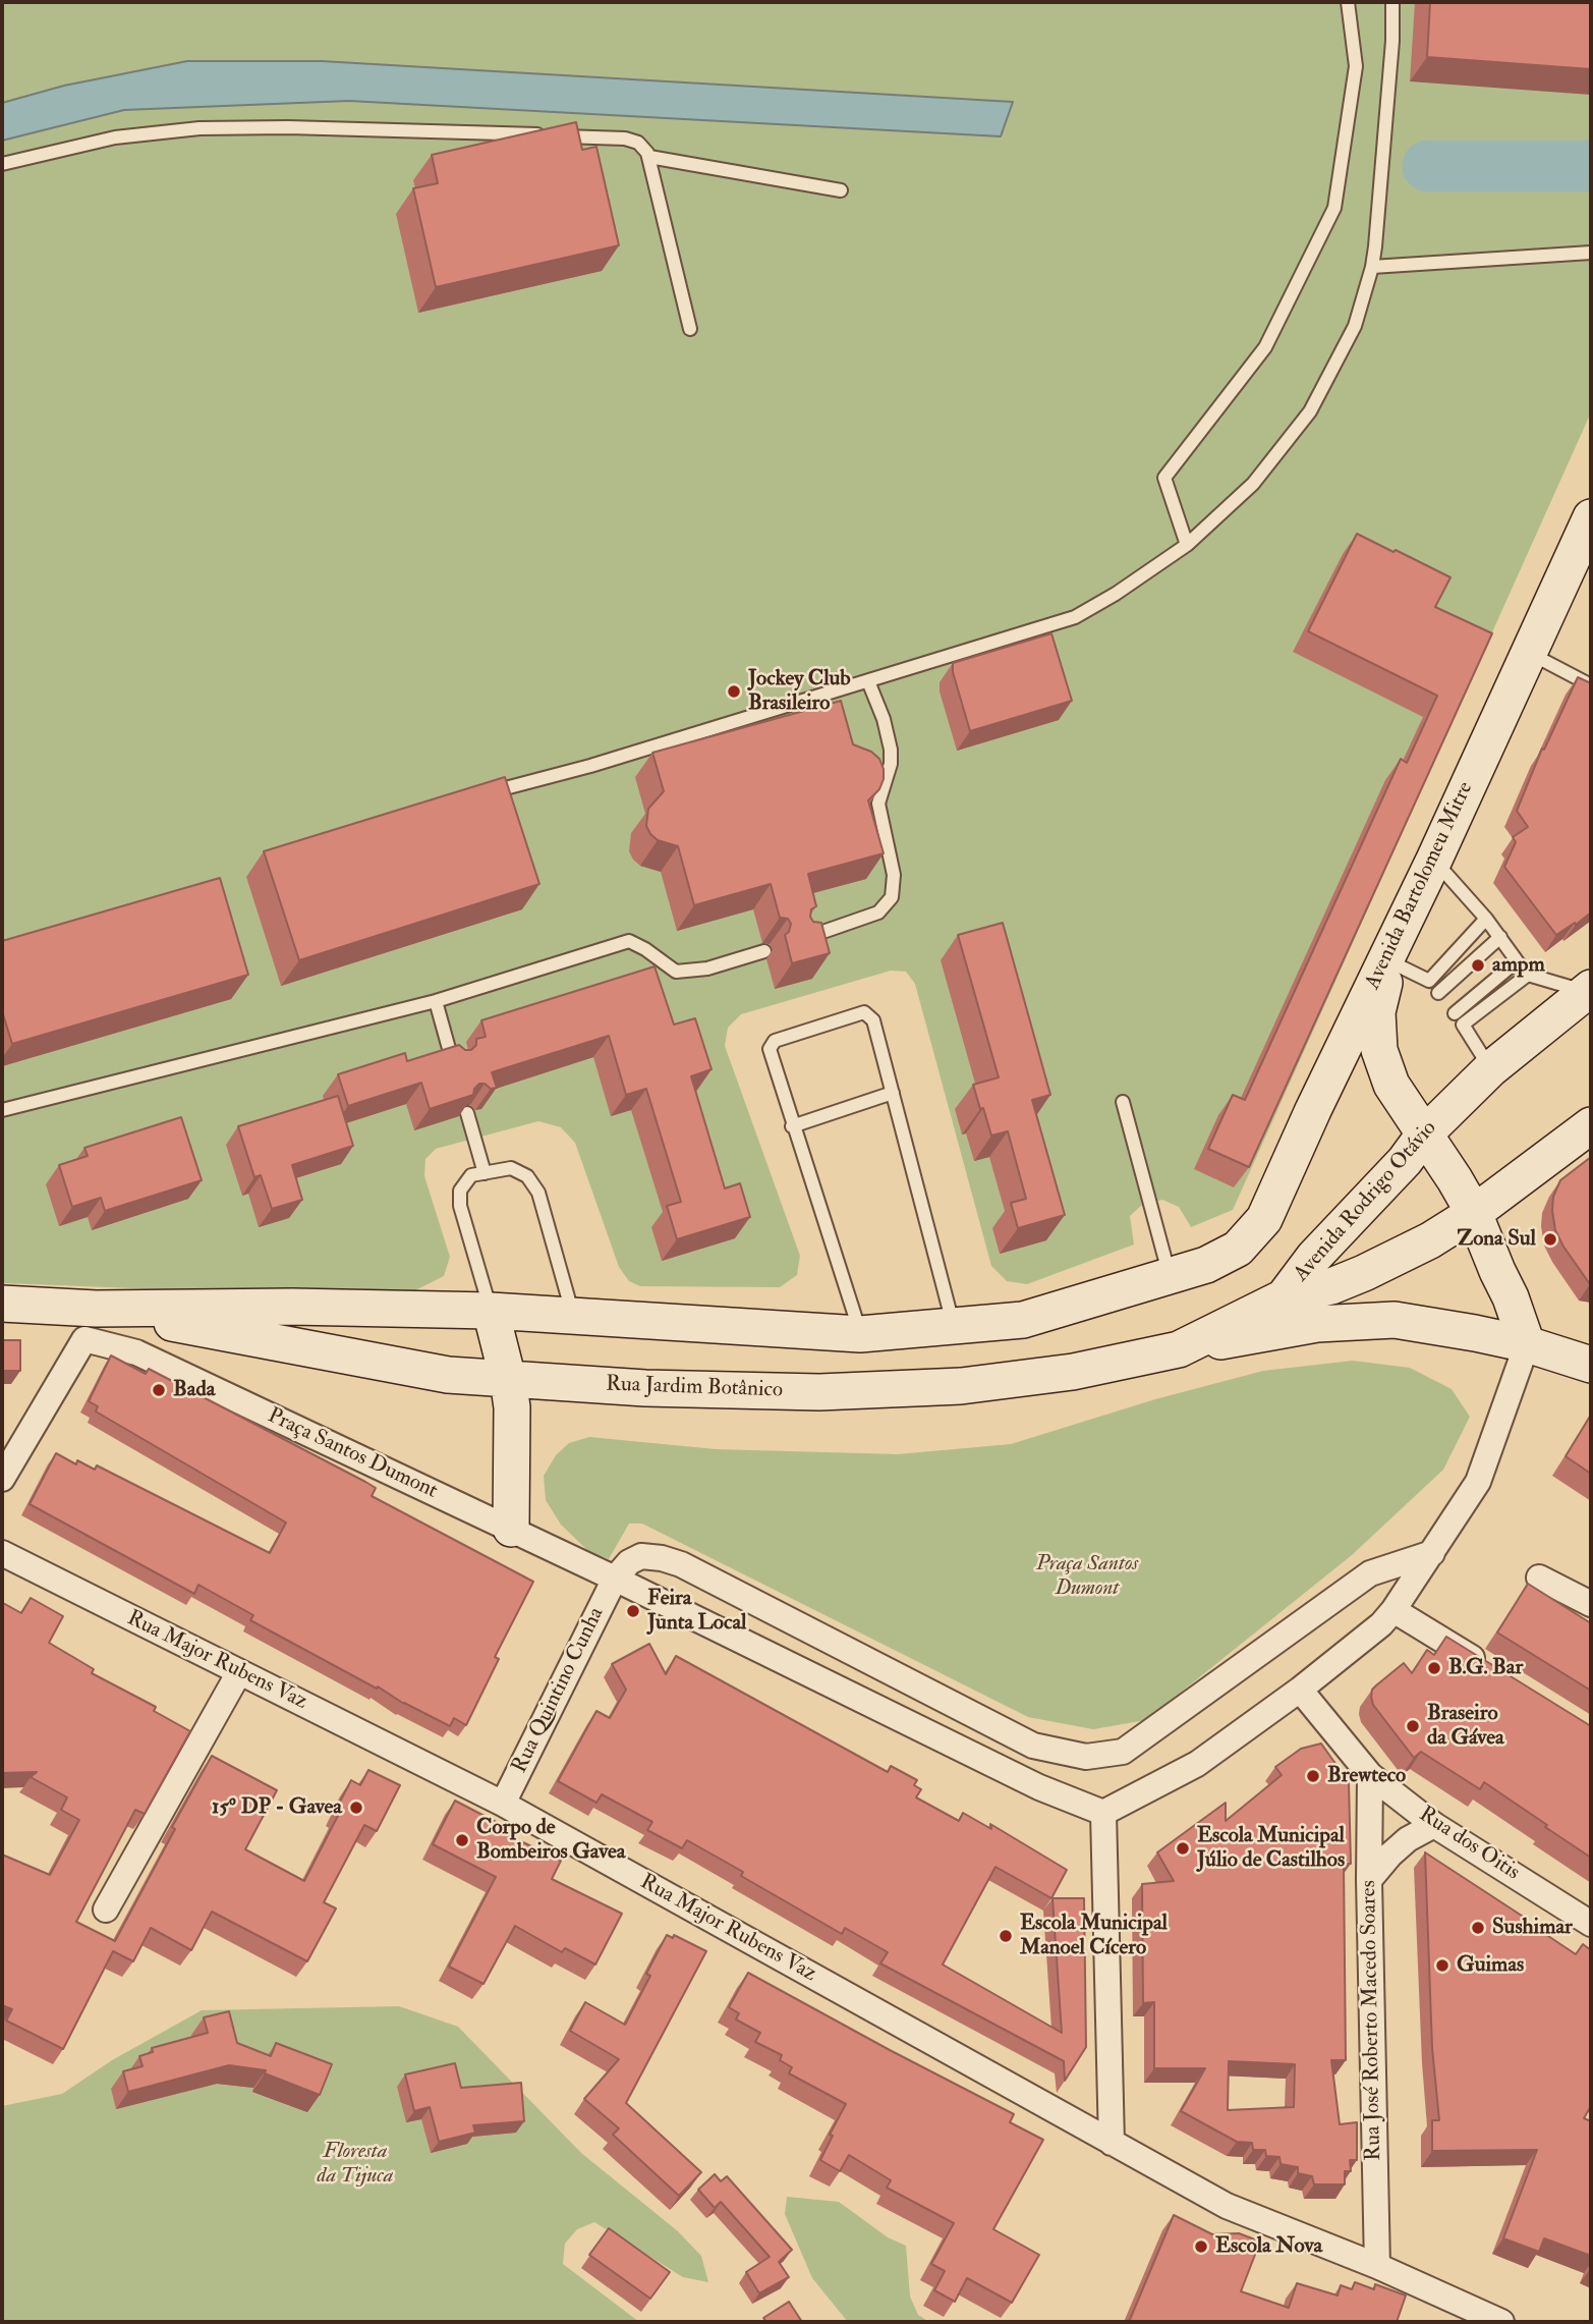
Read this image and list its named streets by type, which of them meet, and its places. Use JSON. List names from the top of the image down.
{
  "streets": {
    "main road": ["Avenida Bartolomeu Mitre", "Avenida Rodrigo Otávio", "Rua Jardim Botânico"],
    "street": [
      "Praça Santos Dumont",
      "Rua Major Rubens Vaz",
      "Rua Quintino Cunha",
      "Rua dos Oitis",
      "Rua José Roberto Macedo Soares"
    ]
  },
  "crossings": [
    ["Avenida Bartolomeu Mitre", "Rua Jardim Botânico"],
    ["Avenida Rodrigo Otávio", "Rua Jardim Botânico"],
    ["Rua Jardim Botânico", "Praça Santos Dumont"],
    ["Praça Santos Dumont", "Rua Quintino Cunha"],
    ["Rua Major Rubens Vaz", "Rua Quintino Cunha"],
    ["Rua Major Rubens Vaz", "Rua José Roberto Macedo Soares"],
    ["Rua dos Oitis", "Rua José Roberto Macedo Soares"]
  ],
  "parks": ["Praça Santos Dumont", "Floresta da Tijuca"],
  "places": [
    "Jockey Club Brasileiro",
    "ampm",
    "Zona Sul",
    "Bada",
    "Feira Junta Local",
    "B.G. Bar",
    "Braseiro da Gávea",
    "Brewteco",
    "15º DP - Gavea",
    "Corpo de Bombeiros Gavea",
    "Escola Municipal Júlio de Castilhos",
    "Sushimar",
    "Escola Municipal Manoel Cícero",
    "Guimas",
    "Escola Nova"
  ]
}
